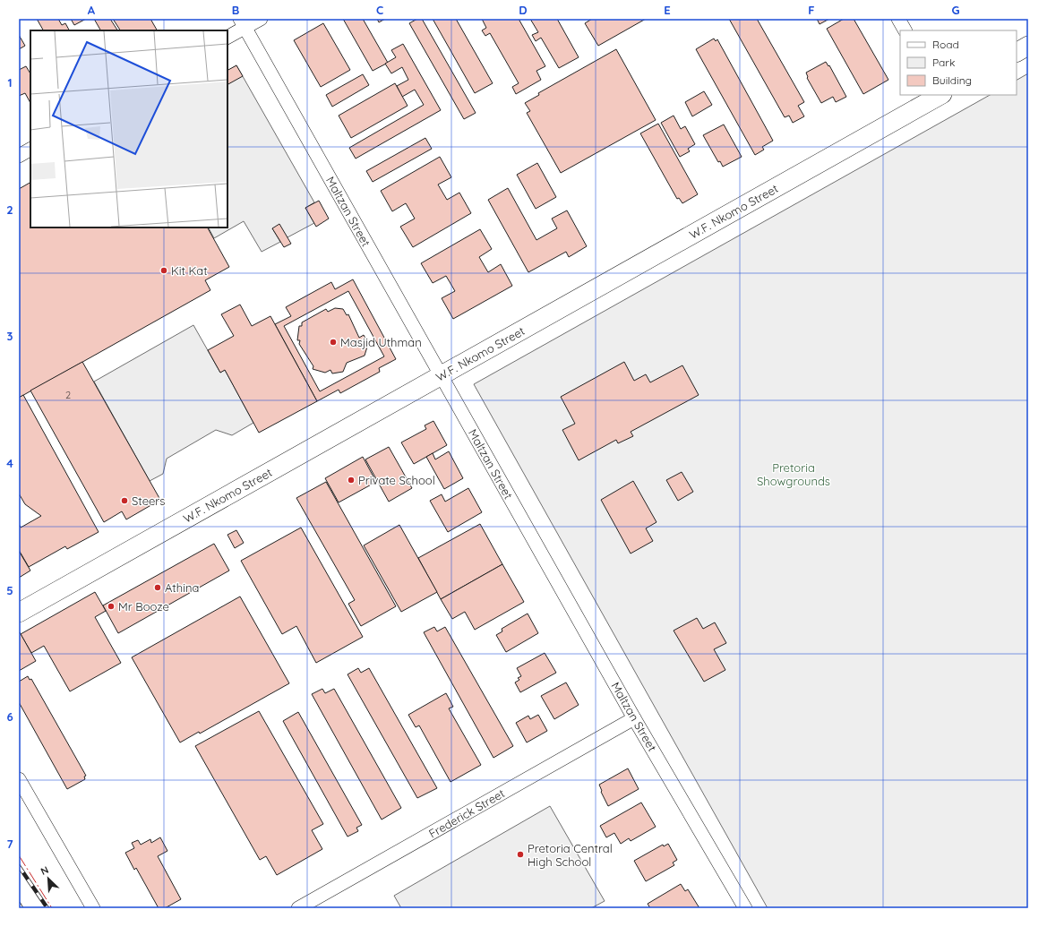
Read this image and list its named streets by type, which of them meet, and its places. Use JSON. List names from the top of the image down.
{
  "streets": {
    "main road": ["W.F. Nkomo Street"],
    "street": ["Maltzan Street", "Frederick Street"]
  },
  "crossings": [
    ["Maltzan Street", "W.F. Nkomo Street"],
    ["Maltzan Street", "Frederick Street"]
  ],
  "parks": ["Pretoria Showgrounds"],
  "places": [
    "Kit Kat",
    "Masjid Uthman",
    "Private School",
    "Steers",
    "Athina",
    "Mr Booze",
    "Pretoria Central High School"
  ],
  "house_numbers": ["2"],
  "legend": ["Road", "Park", "Building"],
  "north": "top left",
  "grid": {
    "columns": [
      "A",
      "B",
      "C",
      "D",
      "E",
      "F",
      "G"
    ],
    "rows": [
      "1",
      "2",
      "3",
      "4",
      "5",
      "6",
      "7"
    ]
  }
}
